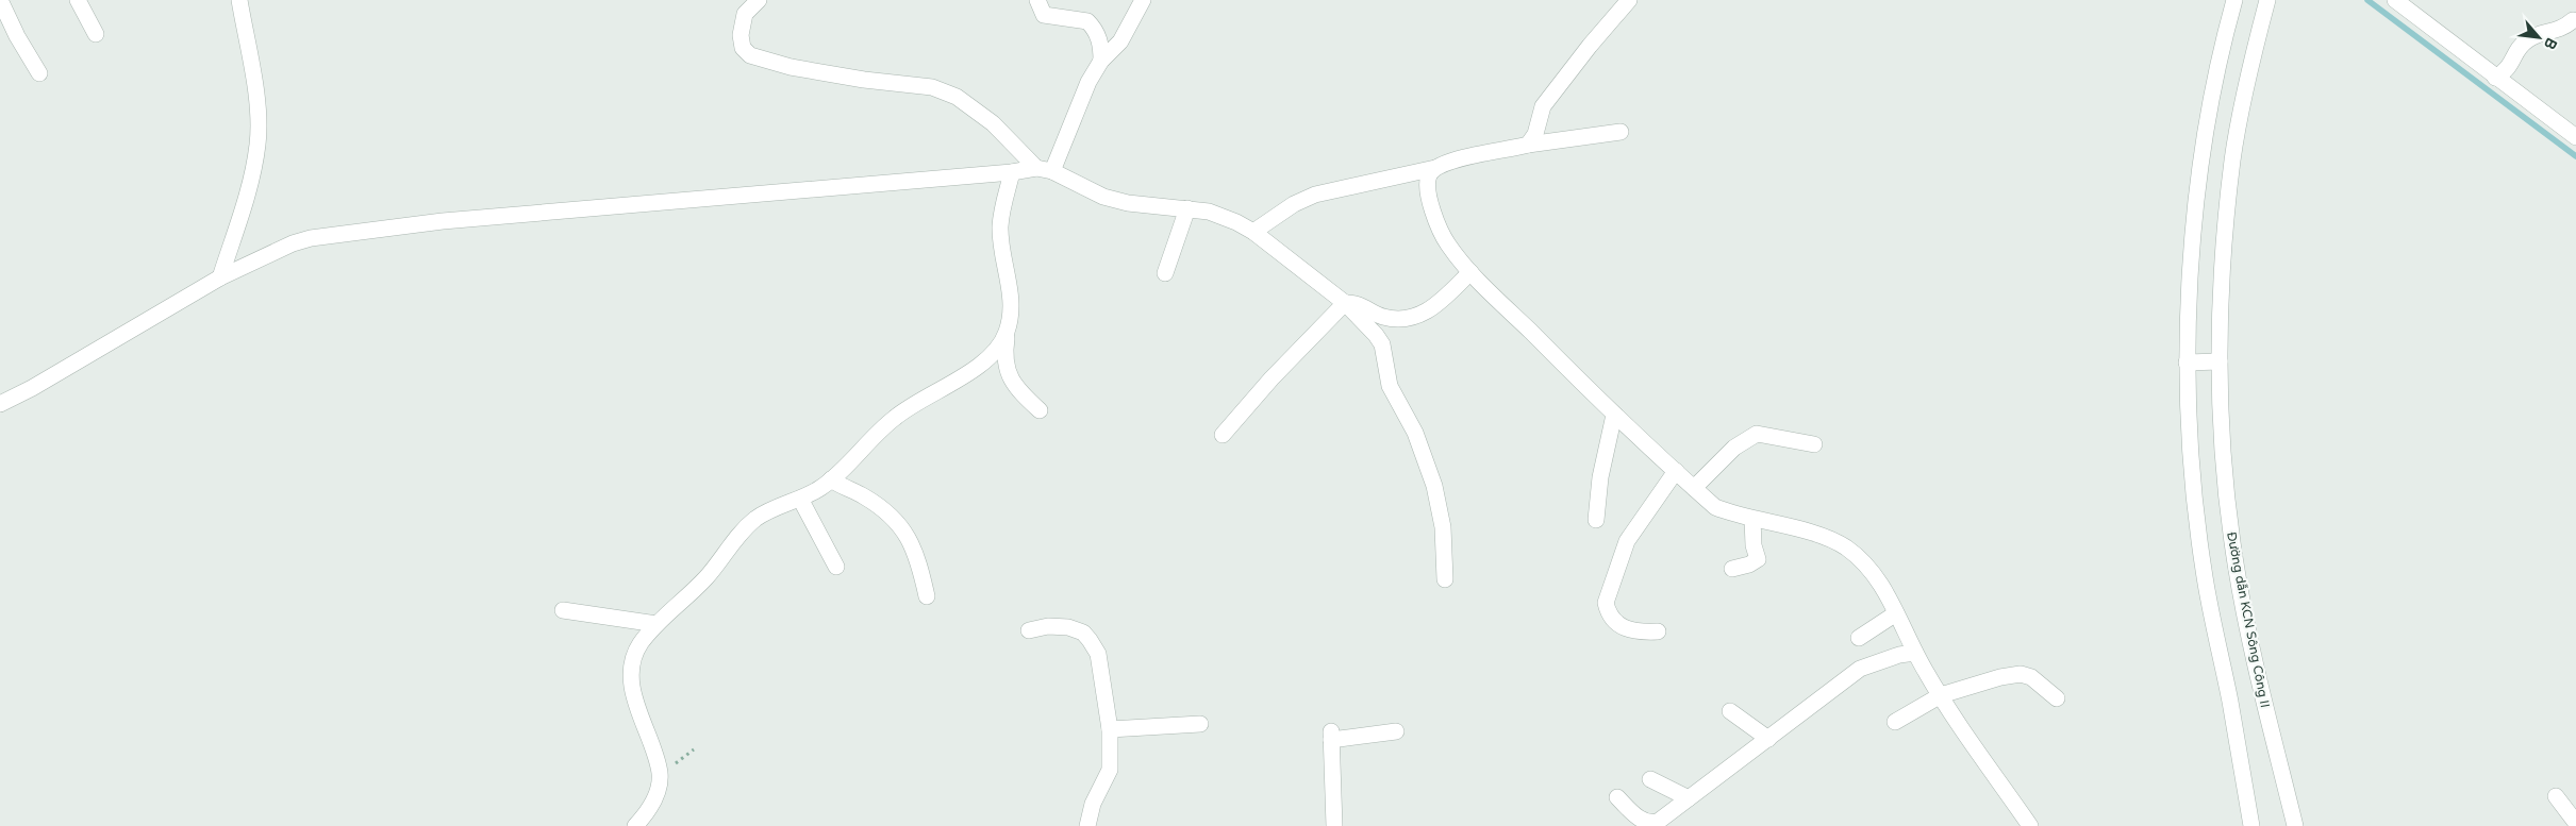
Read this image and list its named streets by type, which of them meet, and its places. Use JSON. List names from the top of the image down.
{
  "streets": {
    "street": ["Đường dẫn KCN Sông Công II"]
  },
  "north": "bottom right"
}
